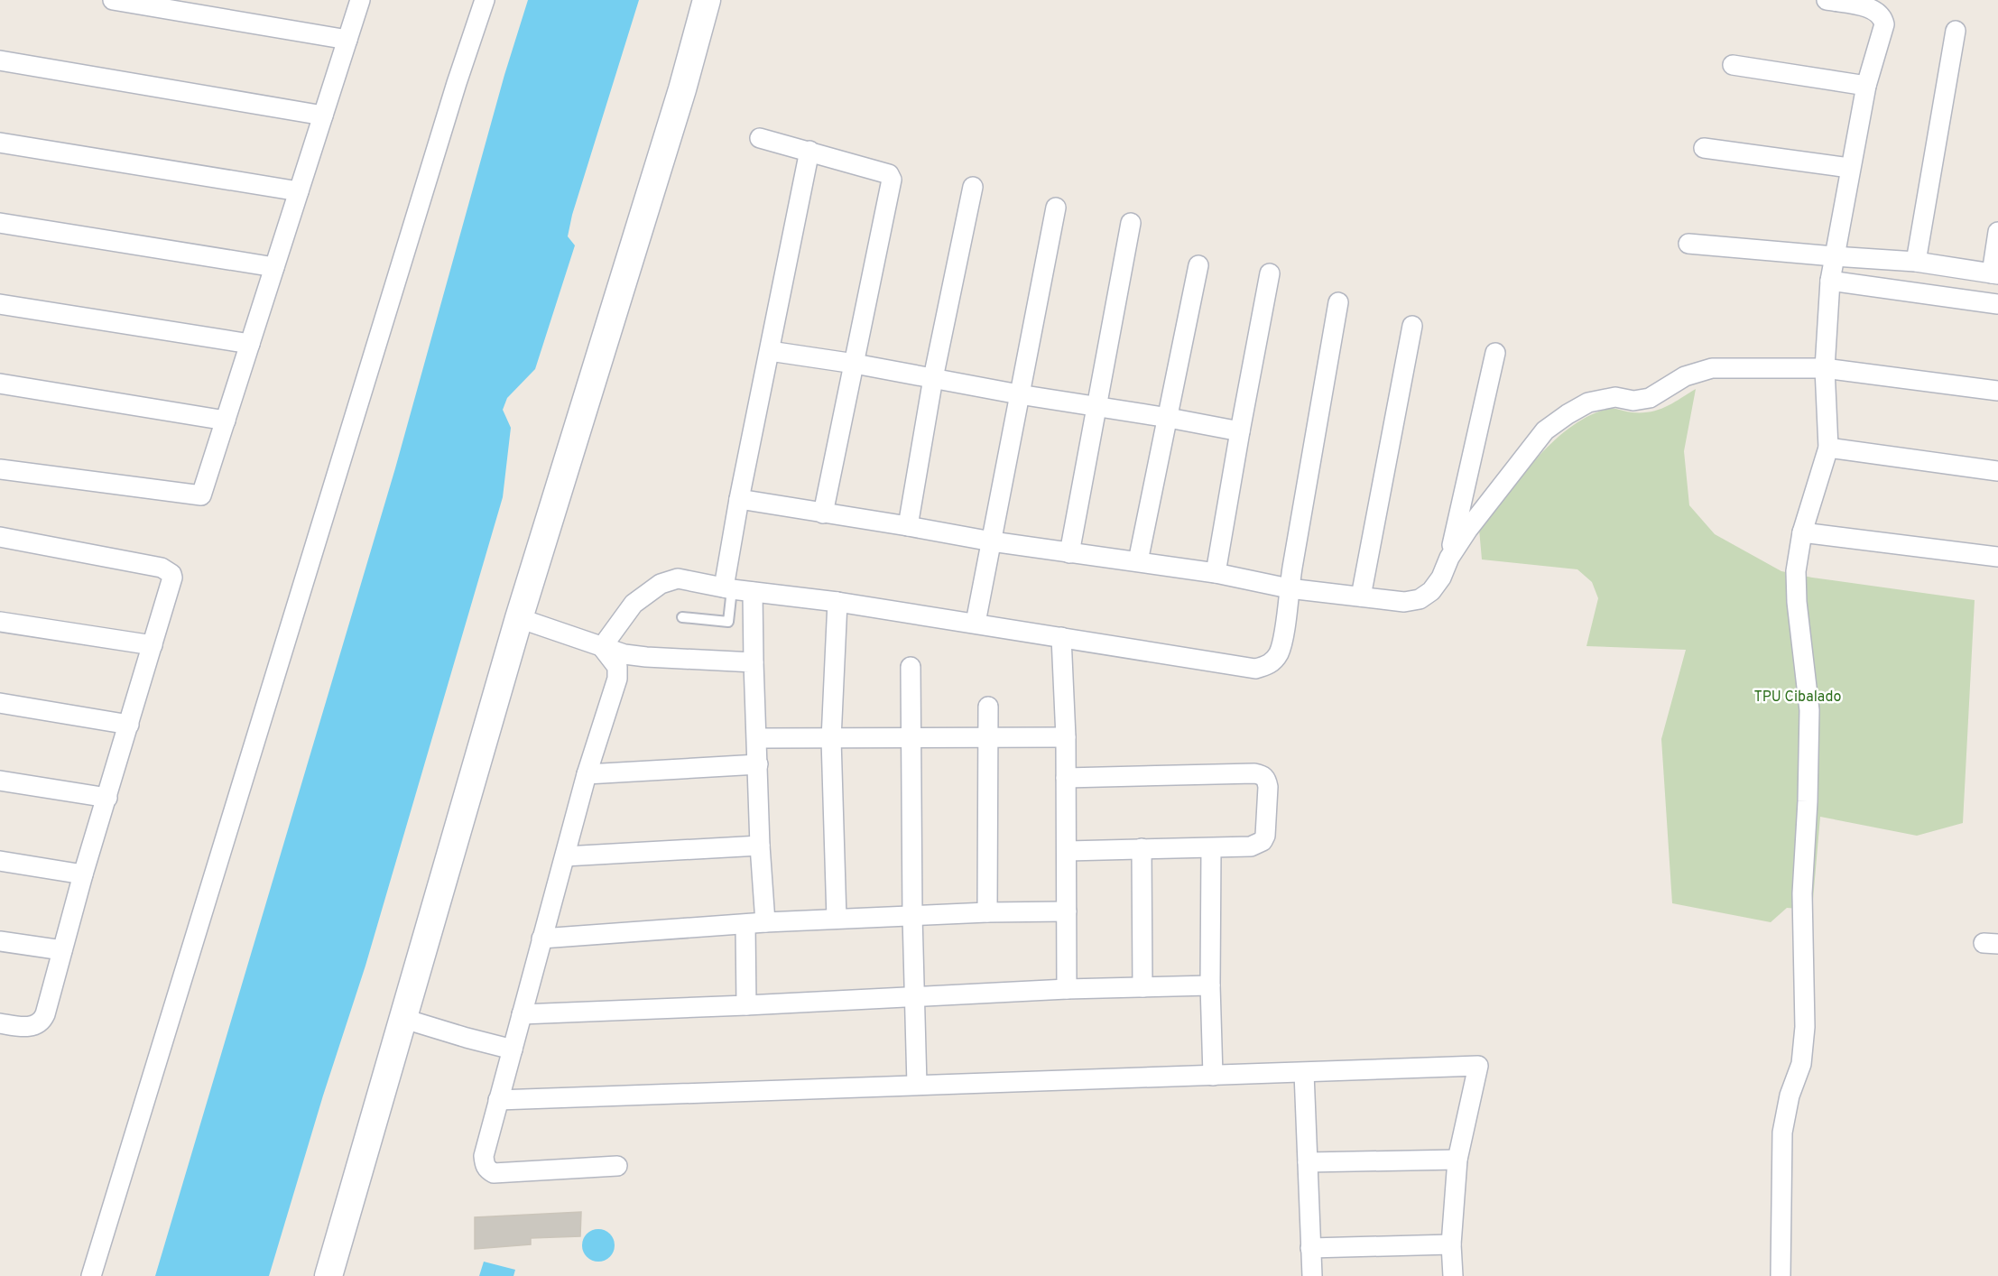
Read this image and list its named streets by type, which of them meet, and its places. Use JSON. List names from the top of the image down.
{
  "parks": ["TPU Cibalado"]
}
